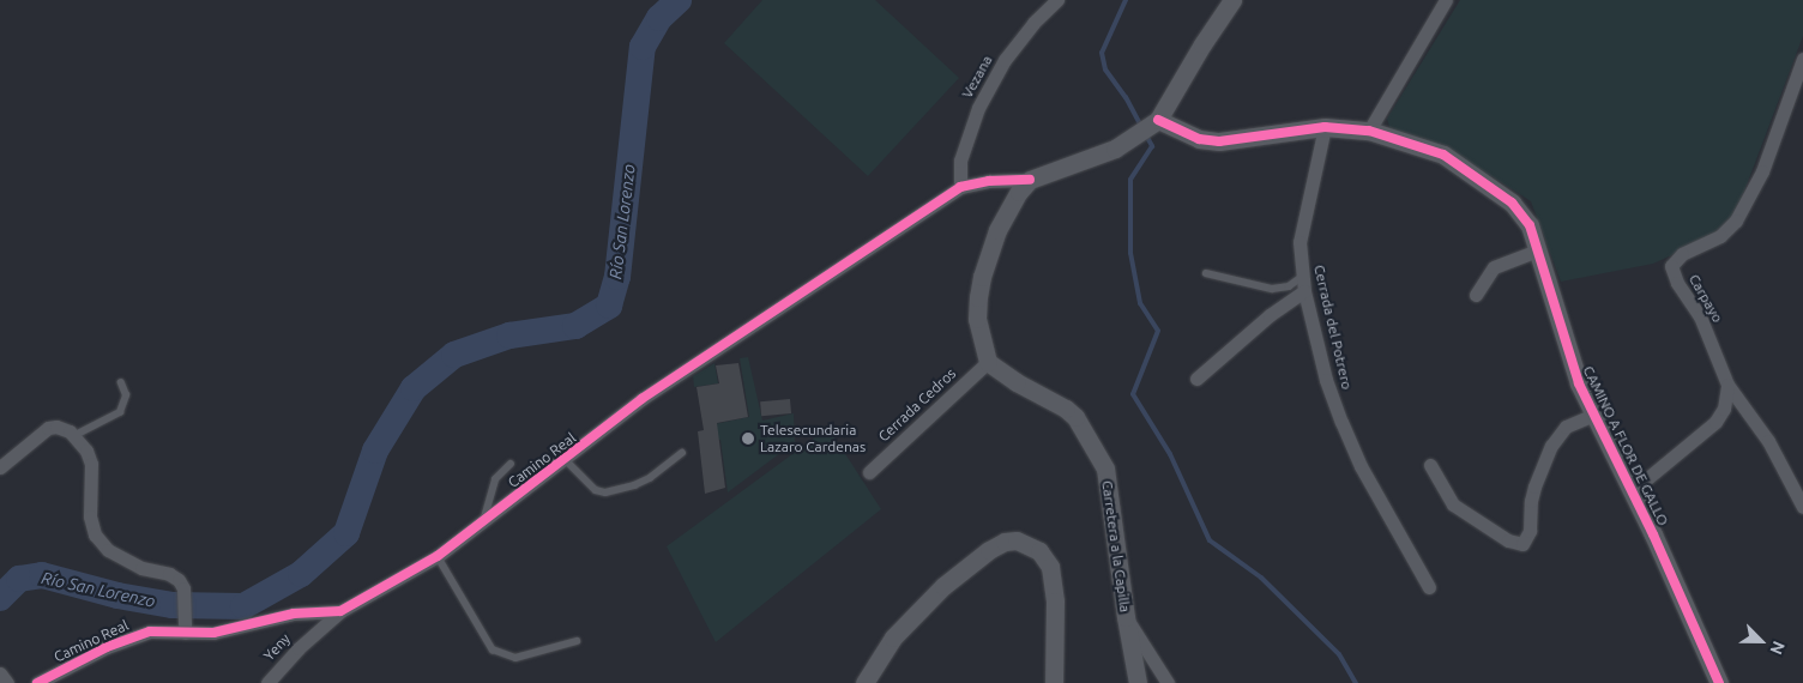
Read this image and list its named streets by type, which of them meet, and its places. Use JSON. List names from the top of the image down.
{
  "streets": {
    "street": [
      "Vezana",
      "Carpayo",
      "Cerrada del Potrero",
      "Cerrada Cedros",
      "CAMINO A FLOR DE GALLO",
      "Camino Real",
      "Carretera a la Capilla",
      "Yeny"
    ]
  },
  "crossings": [
    ["Vezana", "Camino Real"],
    ["Cerrada del Potrero", "CAMINO A FLOR DE GALLO"],
    ["Cerrada Cedros", "Carretera a la Capilla"],
    ["Camino Real", "Yeny"]
  ],
  "water": ["Río San Lorenzo"],
  "places": ["Telesecundaria Lazaro Cardenas"],
  "north": "bottom right"
}
